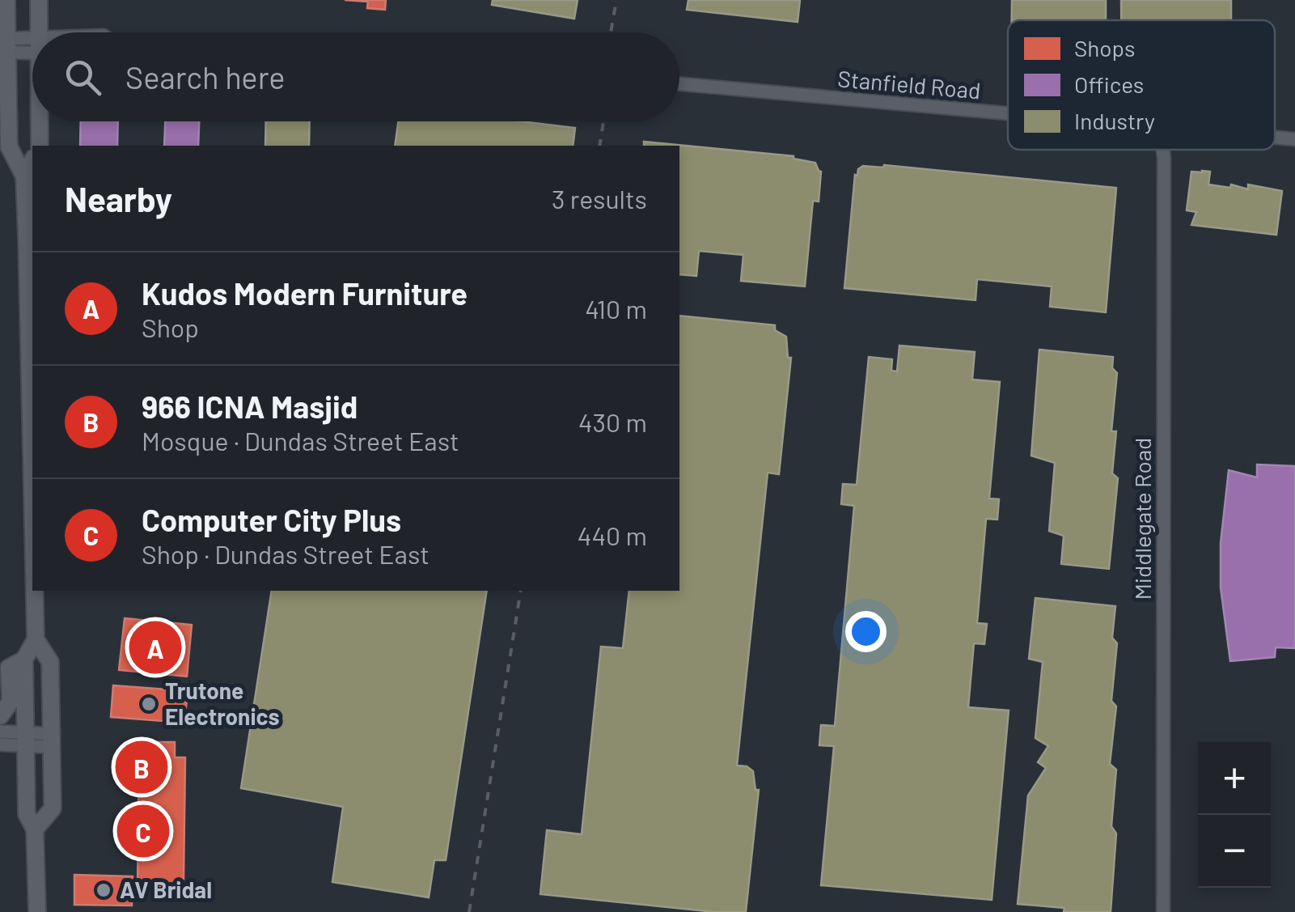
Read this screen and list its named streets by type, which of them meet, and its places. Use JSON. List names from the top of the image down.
{
  "streets": {
    "street": ["Stanfield Road", "Middlegate Road"]
  },
  "places": ["Trutone Electronics", "AV Bridal"],
  "legend": ["Shops", "Offices", "Industry"],
  "page": {
    "search": "Search here",
    "heading": ["Nearby", "3 results"],
    "list": [
      {
        "mark": "A",
        "name": "Kudos Modern Furniture",
        "note": "Shop",
        "value": "410 m"
      },
      {
        "mark": "B",
        "name": "966 ICNA Masjid",
        "note": "Mosque · Dundas Street East",
        "value": "430 m"
      },
      {
        "mark": "C",
        "name": "Computer City Plus",
        "note": "Shop · Dundas Street East",
        "value": "440 m"
      }
    ],
    "pins": ["A", "B", "C"],
    "map_buttons": ["+", "−"]
  }
}
